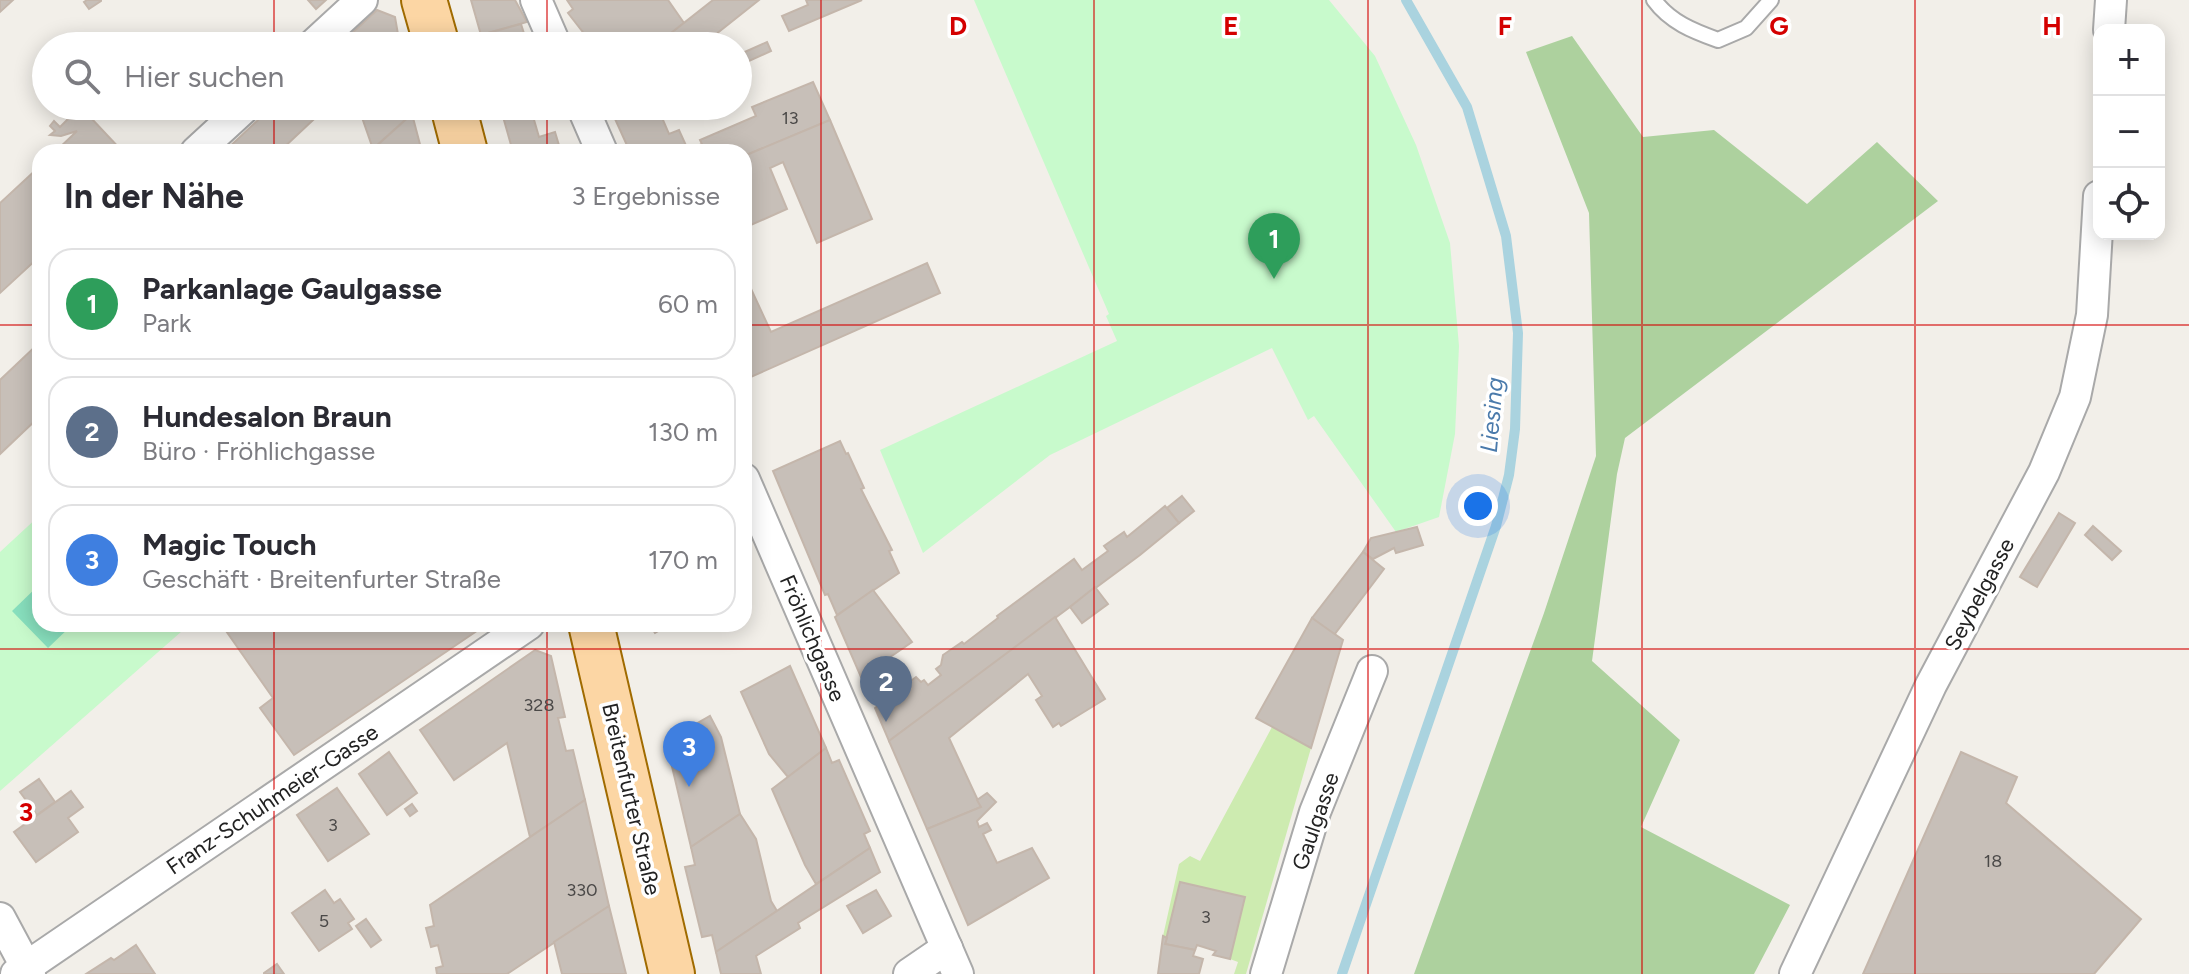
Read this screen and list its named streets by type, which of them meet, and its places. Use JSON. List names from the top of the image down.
{
  "streets": {
    "main road": ["Breitenfurter Straße"],
    "street": [
      "Seybelgasse",
      "Fröhlichgasse",
      "Franz-Schuhmeier-Gasse",
      "Gaulgasse"
    ]
  },
  "water": ["Liesing"],
  "house_numbers": [
    "13",
    "328",
    "3",
    "18",
    "330",
    "3",
    "5"
  ],
  "page": {
    "map_buttons": ["+", "−"],
    "search": "Hier suchen",
    "heading": ["In der Nähe", "3 Ergebnisse"],
    "pins": ["1", "2", "3"],
    "list": [
      {
        "mark": "1",
        "name": "Parkanlage Gaulgasse",
        "note": "Park",
        "value": "60 m"
      },
      {
        "mark": "2",
        "name": "Hundesalon Braun",
        "note": "Büro · Fröhlichgasse",
        "value": "130 m"
      },
      {
        "mark": "3",
        "name": "Magic Touch",
        "note": "Geschäft · Breitenfurter Straße",
        "value": "170 m"
      }
    ]
  },
  "grid": {
    "columns": [
      "D",
      "E",
      "F",
      "G",
      "H"
    ],
    "rows": ["3"]
  }
}
